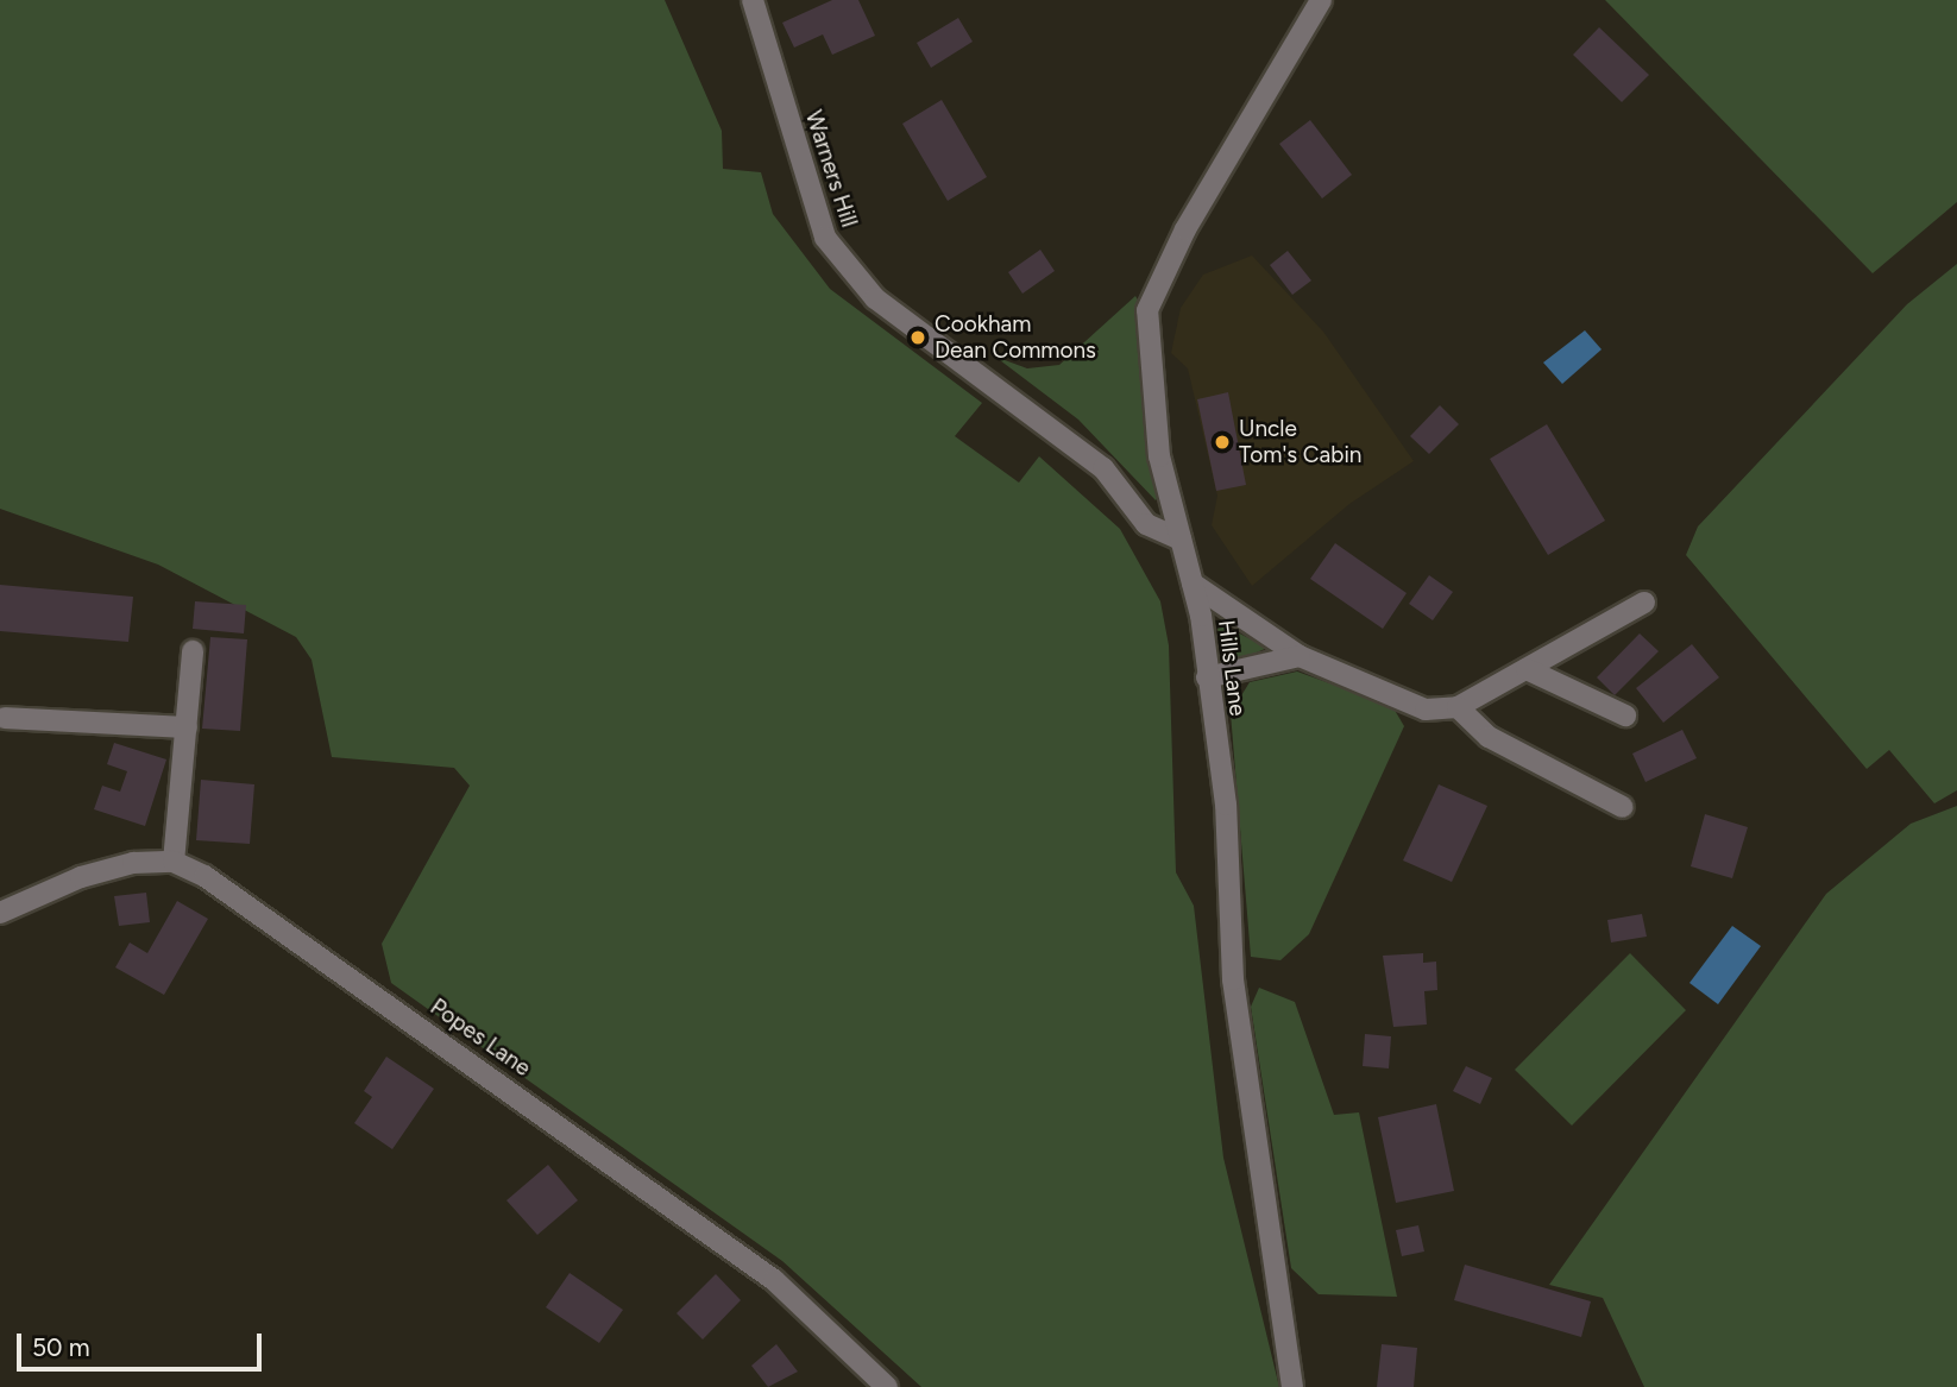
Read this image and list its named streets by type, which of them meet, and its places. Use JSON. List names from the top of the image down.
{
  "streets": {
    "street": ["Warners Hill", "Hills Lane", "Popes Lane"]
  },
  "crossings": [
    ["Warners Hill", "Hills Lane"]
  ],
  "places": ["Cookham Dean Commons", "Uncle Tom's Cabin"],
  "scale_bar": "50 m"
}
